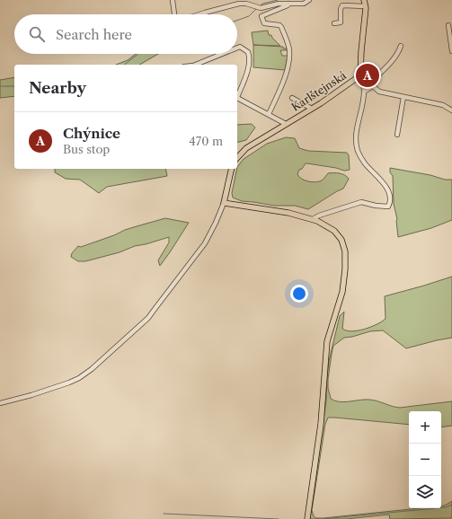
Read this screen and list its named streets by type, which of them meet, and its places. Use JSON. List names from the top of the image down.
{
  "streets": {
    "main road": ["Karlštejnská"]
  },
  "page": {
    "search": "Search here",
    "pins": "A",
    "heading": "Nearby",
    "list": [
      {
        "mark": "A",
        "name": "Chýnice",
        "note": "Bus stop",
        "value": "470 m"
      }
    ],
    "map_buttons": ["+", "−"]
  }
}
